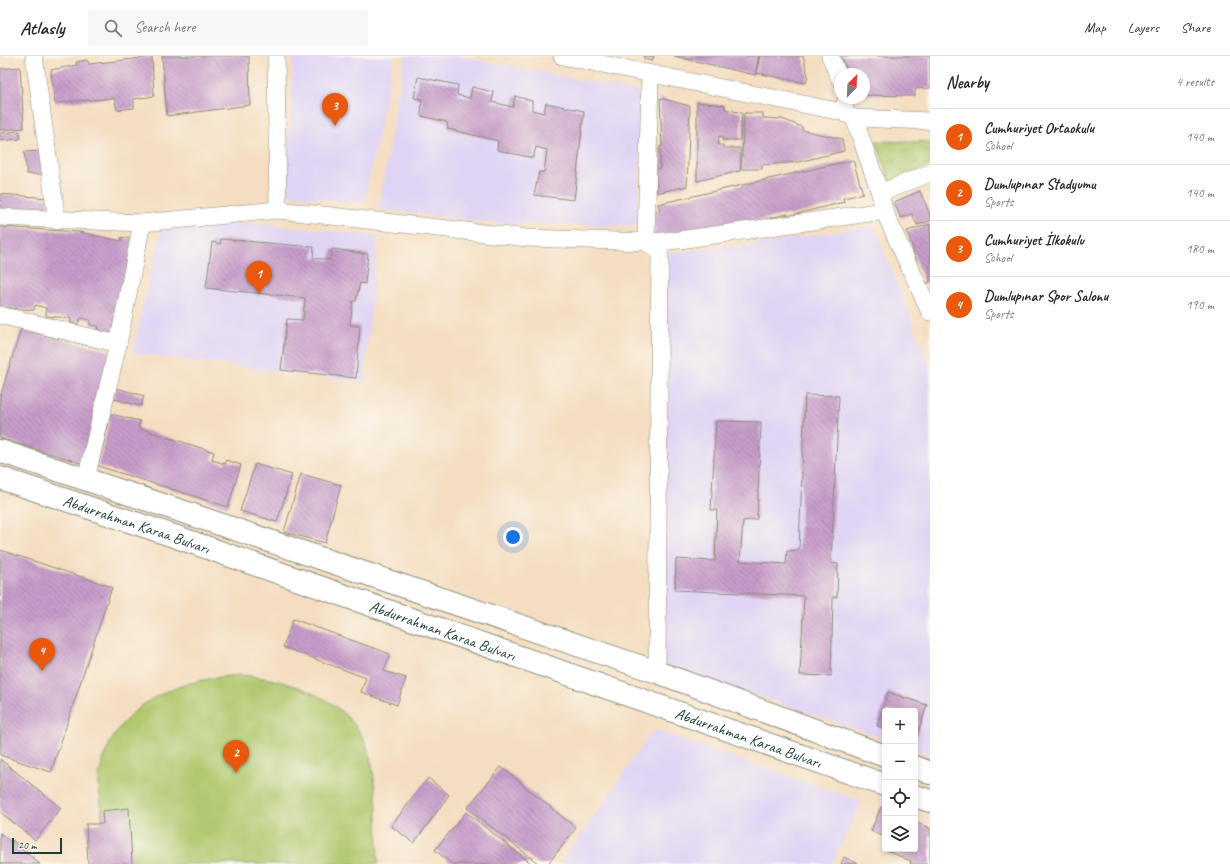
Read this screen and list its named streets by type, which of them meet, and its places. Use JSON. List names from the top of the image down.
{
  "streets": {
    "main road": ["Abdurrahman Karaa Bulvarı"]
  },
  "scale_bar": "20 m",
  "north": "top right",
  "page": {
    "header": "Atlasly",
    "search": "Search here",
    "nav": ["Map", "Layers", "Share"],
    "heading": ["Nearby", "4 results"],
    "pins": [
      "3",
      "1",
      "4",
      "2"
    ],
    "list": [
      {
        "mark": "1",
        "name": "Cumhuriyet Ortaokulu",
        "note": "School",
        "value": "140 m"
      },
      {
        "mark": "2",
        "name": "Dumlupınar Stadyumu",
        "note": "Sports",
        "value": "140 m"
      },
      {
        "mark": "3",
        "name": "Cumhuriyet İlkokulu",
        "note": "School",
        "value": "180 m"
      },
      {
        "mark": "4",
        "name": "Dumlupınar Spor Salonu",
        "note": "Sports",
        "value": "190 m"
      }
    ],
    "map_buttons": ["+", "−"],
    "scale": "20 m"
  }
}
